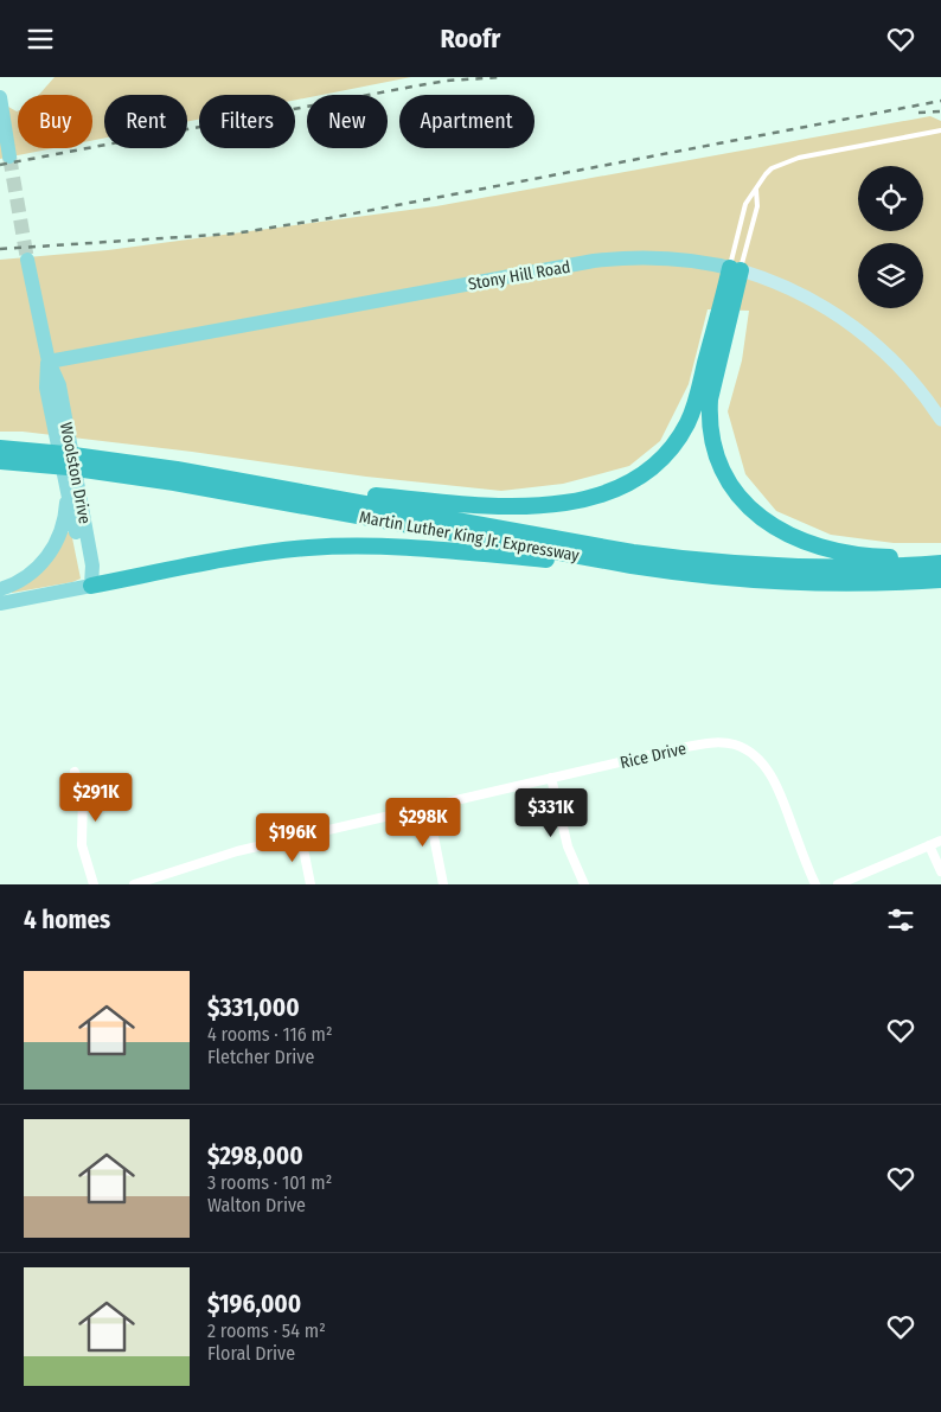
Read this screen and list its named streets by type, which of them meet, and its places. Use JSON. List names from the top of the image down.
{
  "streets": {
    "highway": ["Martin Luther King Jr. Expressway"],
    "main road": ["Stony Hill Road", "Woolston Drive"],
    "street": ["Rice Drive"]
  },
  "crossings": [
    ["Stony Hill Road", "Woolston Drive"]
  ],
  "page": {
    "header": "Roofr",
    "chip": [
      "Buy",
      "Rent",
      "Filters",
      "New",
      "Apartment"
    ],
    "price": [
      "$291K",
      "$331K",
      "$298K",
      "$196K"
    ],
    "heading": "4 homes",
    "list": [
      {
        "name": "$331,000",
        "note": "4 rooms · 116 m² · Fletcher Drive"
      },
      {
        "name": "$298,000",
        "note": "3 rooms · 101 m² · Walton Drive"
      },
      {
        "name": "$196,000",
        "note": "2 rooms · 54 m² · Floral Drive"
      }
    ]
  }
}
